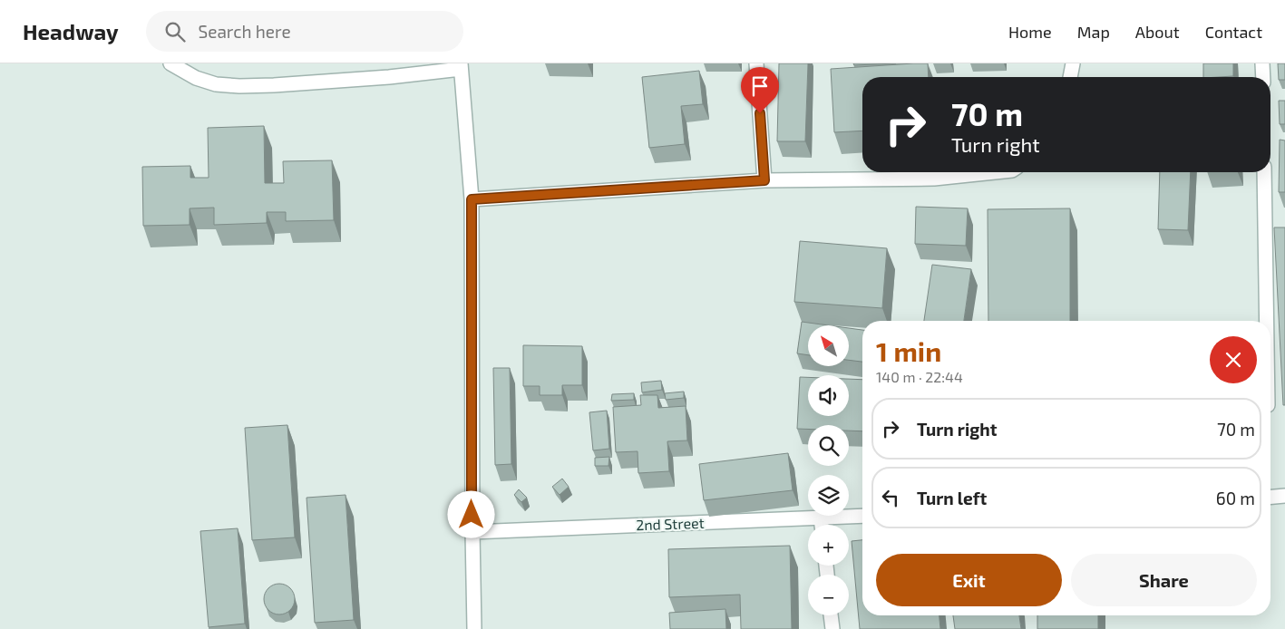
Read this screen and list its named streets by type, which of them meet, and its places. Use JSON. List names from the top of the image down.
{
  "streets": {
    "street": ["2nd Street"]
  },
  "north": "top left",
  "page": {
    "header": "Headway",
    "search": "Search here",
    "nav": [
      "Home",
      "Map",
      "About",
      "Contact"
    ],
    "turn": ["70 m", "Turn right"],
    "heading": ["1 min", "140 m · 22:44"],
    "map_buttons": ["+", "−"],
    "list": [
      {
        "name": "Turn right",
        "value": "70 m"
      },
      {
        "name": "Turn left",
        "value": "60 m"
      }
    ],
    "buttons": ["Exit", "Share"]
  }
}
